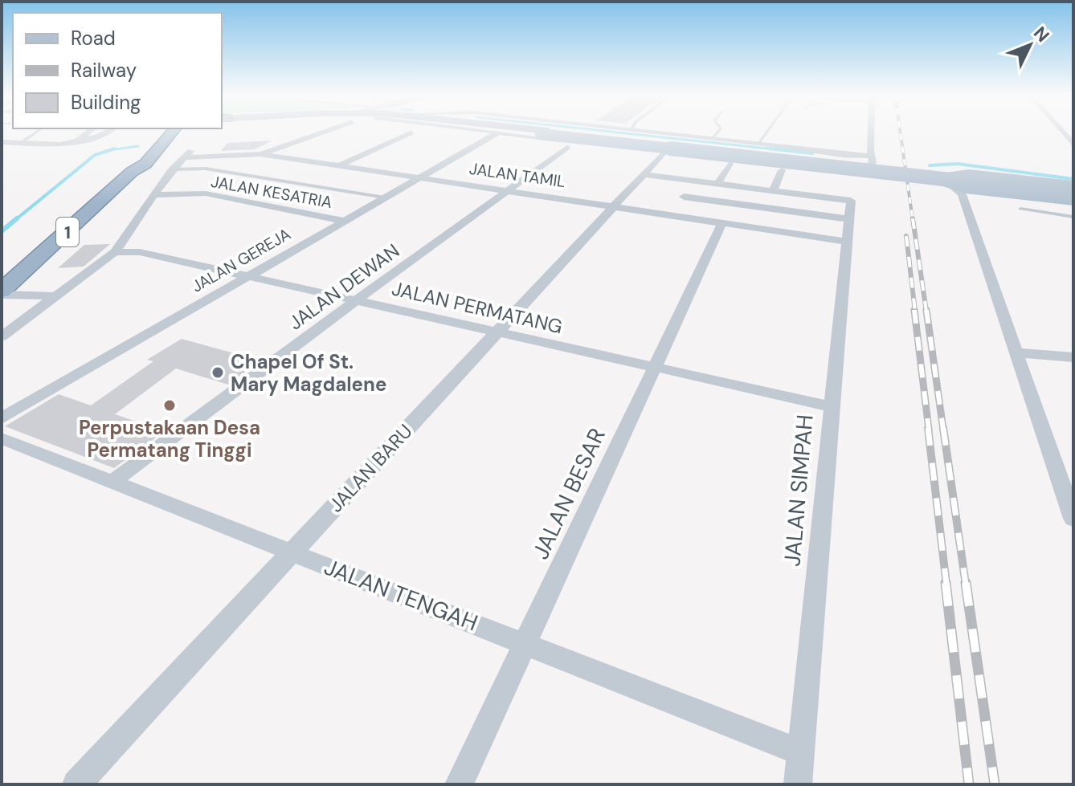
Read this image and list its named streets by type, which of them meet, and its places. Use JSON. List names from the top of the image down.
{
  "streets": {
    "highway": ["1"],
    "street": [
      "JALAN TAMIL",
      "JALAN KESATRIA",
      "JALAN GEREJA",
      "JALAN DEWAN",
      "JALAN PERMATANG",
      "JALAN BARU",
      "JALAN SIMPAH",
      "JALAN BESAR",
      "JALAN TENGAH"
    ]
  },
  "crossings": [
    ["JALAN TAMIL", "JALAN KESATRIA"],
    ["JALAN TAMIL", "JALAN GEREJA"],
    ["JALAN TAMIL", "JALAN DEWAN"],
    ["JALAN TAMIL", "JALAN PERMATANG"],
    ["JALAN TAMIL", "JALAN BARU"],
    ["JALAN TAMIL", "JALAN SIMPAH"],
    ["JALAN TAMIL", "JALAN BESAR"],
    ["JALAN KESATRIA", "JALAN GEREJA"],
    ["JALAN GEREJA", "JALAN PERMATANG"],
    ["JALAN DEWAN", "JALAN PERMATANG"],
    ["JALAN DEWAN", "JALAN TENGAH"],
    ["JALAN PERMATANG", "JALAN BARU"],
    ["JALAN PERMATANG", "JALAN SIMPAH"],
    ["JALAN PERMATANG", "JALAN BESAR"],
    ["JALAN BARU", "JALAN TENGAH"],
    ["JALAN SIMPAH", "JALAN TENGAH"],
    ["JALAN BESAR", "JALAN TENGAH"]
  ],
  "places": ["Chapel Of St. Mary Magdalene", "Perpustakaan Desa Permatang Tinggi"],
  "legend": ["Road", "Railway", "Building"],
  "north": "top right"
}
